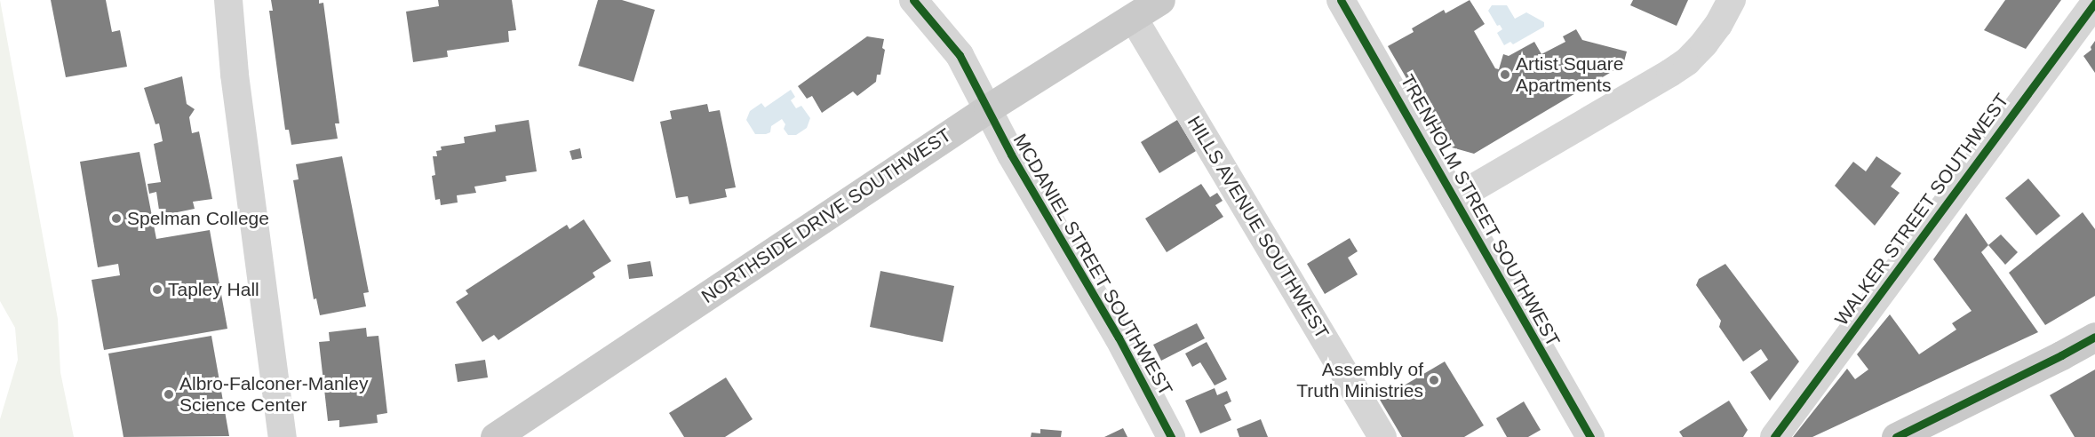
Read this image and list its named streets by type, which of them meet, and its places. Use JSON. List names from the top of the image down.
{
  "streets": {
    "main road": ["NORTHSIDE DRIVE SOUTHWEST"],
    "street": [
      "WALKER STREET SOUTHWEST",
      "TRENHOLM STREET SOUTHWEST",
      "HILLS AVENUE SOUTHWEST",
      "MCDANIEL STREET SOUTHWEST"
    ]
  },
  "crossings": [
    ["NORTHSIDE DRIVE SOUTHWEST", "HILLS AVENUE SOUTHWEST"],
    ["NORTHSIDE DRIVE SOUTHWEST", "MCDANIEL STREET SOUTHWEST"]
  ],
  "places": [
    "Artist Square Apartments",
    "Spelman College",
    "Tapley Hall",
    "Assembly of Truth Ministries",
    "Albro-Falconer-Manley Science Center"
  ]
}
